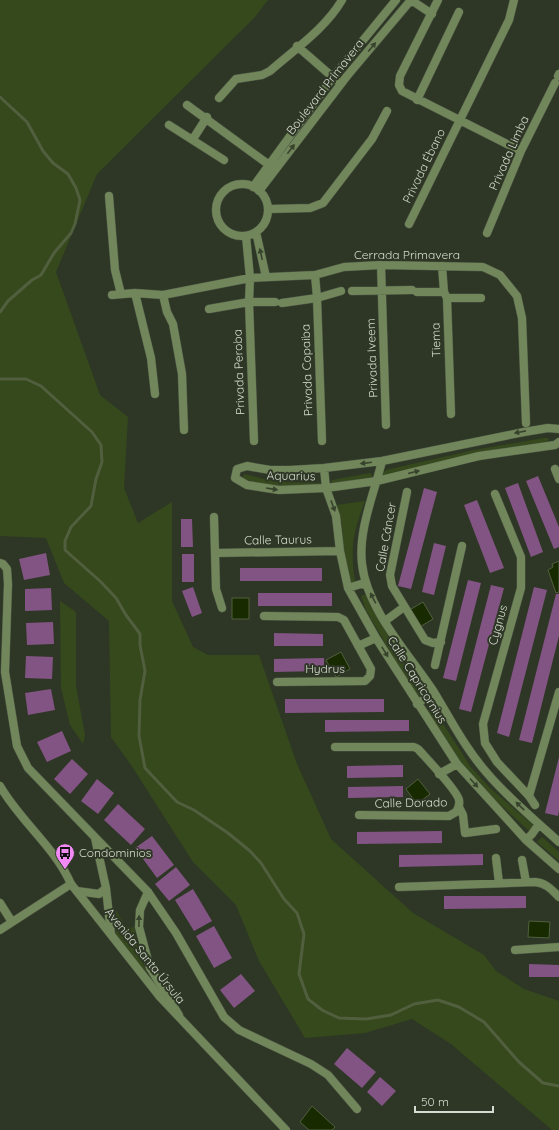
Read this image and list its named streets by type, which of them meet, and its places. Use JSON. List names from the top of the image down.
{
  "streets": {
    "street": [
      "Boulevard Primavera",
      "Privada Limba",
      "Privada Ébano",
      "Cerrada Primavera",
      "Tiema",
      "Privada Iveem",
      "Privada Copaiba",
      "Privada Peroba",
      "Aquarius",
      "Calle Cáncer",
      "Calle Taurus",
      "Cygnus",
      "Hydrus",
      "Calle Capricornius",
      "Calle Dorado",
      "Avenida Santa Úrsula"
    ]
  },
  "crossings": [
    ["Cerrada Primavera", "Tiema"],
    ["Cerrada Primavera", "Privada Iveem"],
    ["Cerrada Primavera", "Privada Copaiba"],
    ["Cerrada Primavera", "Privada Peroba"],
    ["Aquarius", "Calle Capricornius"],
    ["Calle Taurus", "Calle Capricornius"]
  ],
  "places": {
    "bus stop": ["Condominios"]
  },
  "scale_bar": "50 m"
}
